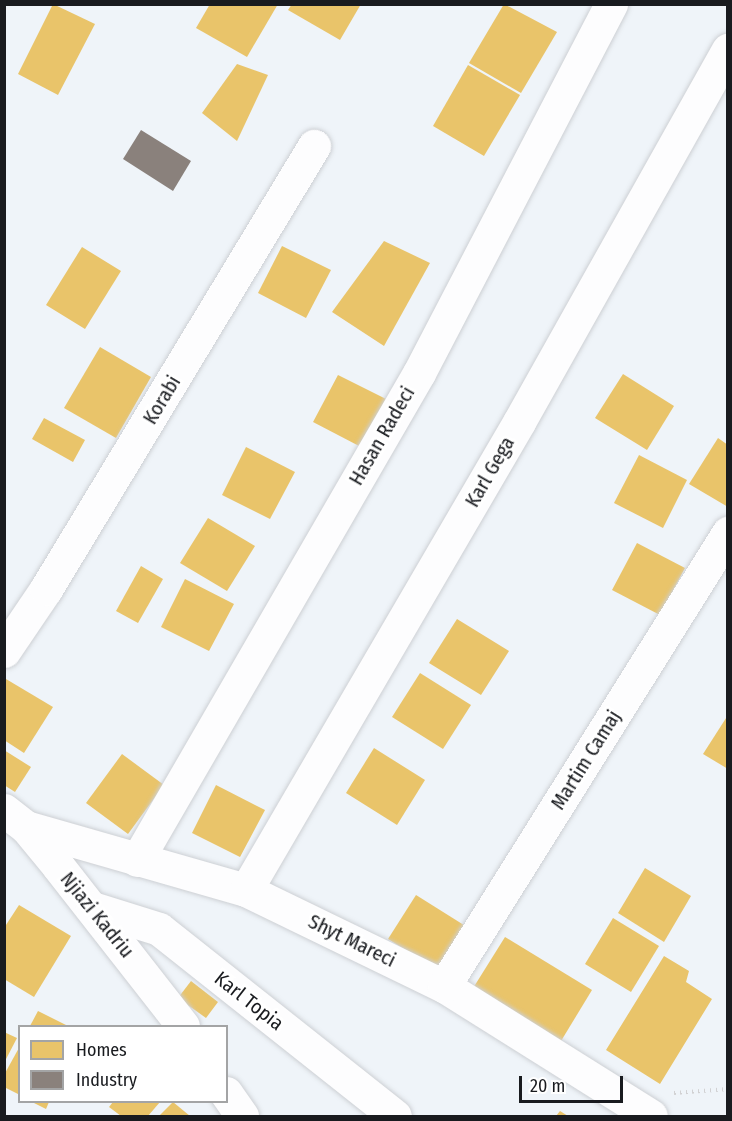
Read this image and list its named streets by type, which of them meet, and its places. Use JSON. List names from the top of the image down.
{
  "streets": {
    "street": [
      "Korabi",
      "Hasan Radeci",
      "Karl Gega",
      "Martim Camaj",
      "Njiazi Kadriu",
      "Shyt Mareci",
      "Karl Topia"
    ]
  },
  "crossings": [
    ["Hasan Radeci", "Shyt Mareci"],
    ["Karl Gega", "Shyt Mareci"],
    ["Martim Camaj", "Shyt Mareci"],
    ["Njiazi Kadriu", "Shyt Mareci"],
    ["Njiazi Kadriu", "Karl Topia"]
  ],
  "legend": ["Homes", "Industry"],
  "scale_bar": "20 m"
}
